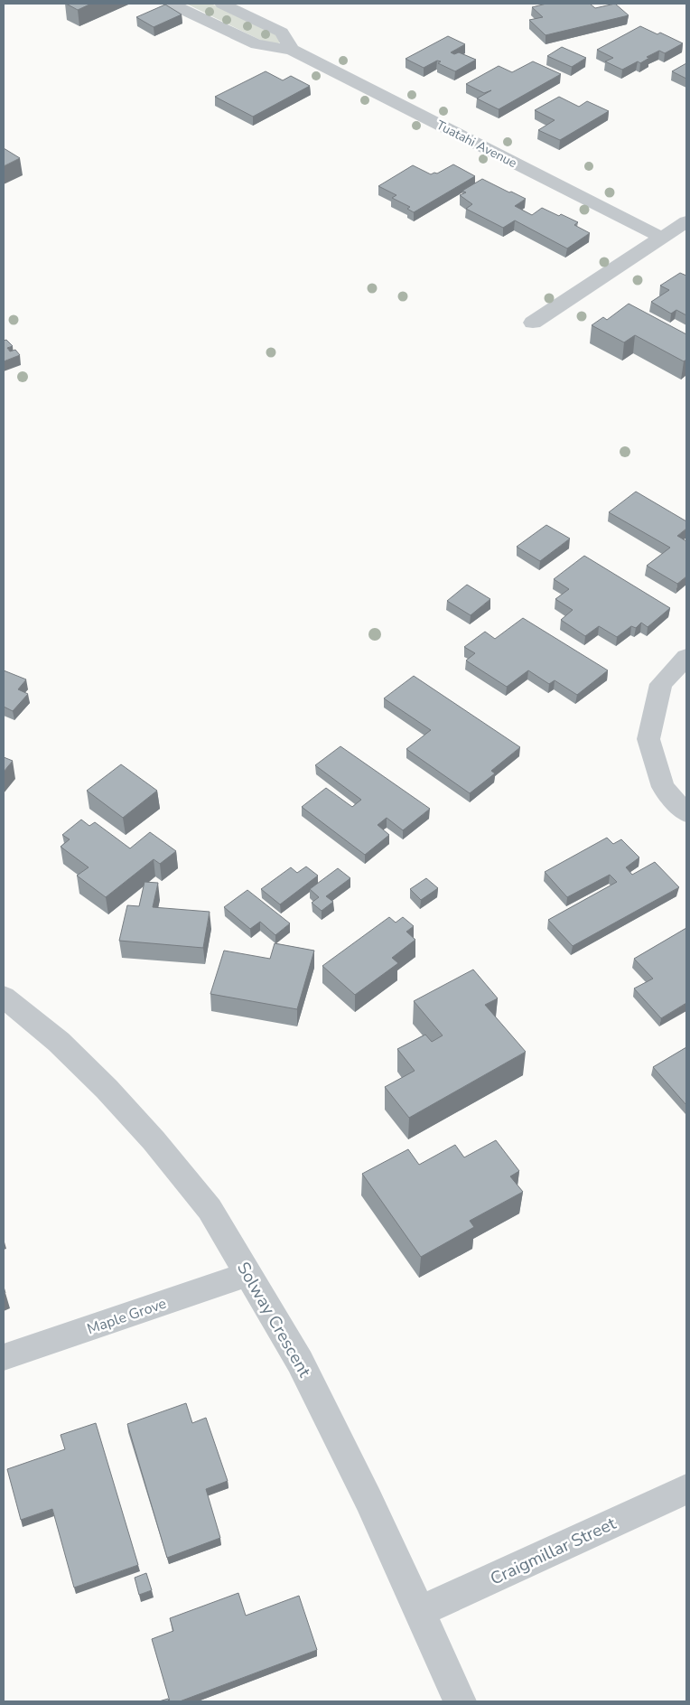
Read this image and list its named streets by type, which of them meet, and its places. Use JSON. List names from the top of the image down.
{
  "streets": {
    "street": [
      "Tuatahi Avenue",
      "Maple Grove",
      "Solway Crescent",
      "Craigmillar Street"
    ]
  },
  "crossings": [
    ["Maple Grove", "Solway Crescent"],
    ["Solway Crescent", "Craigmillar Street"]
  ]
}
